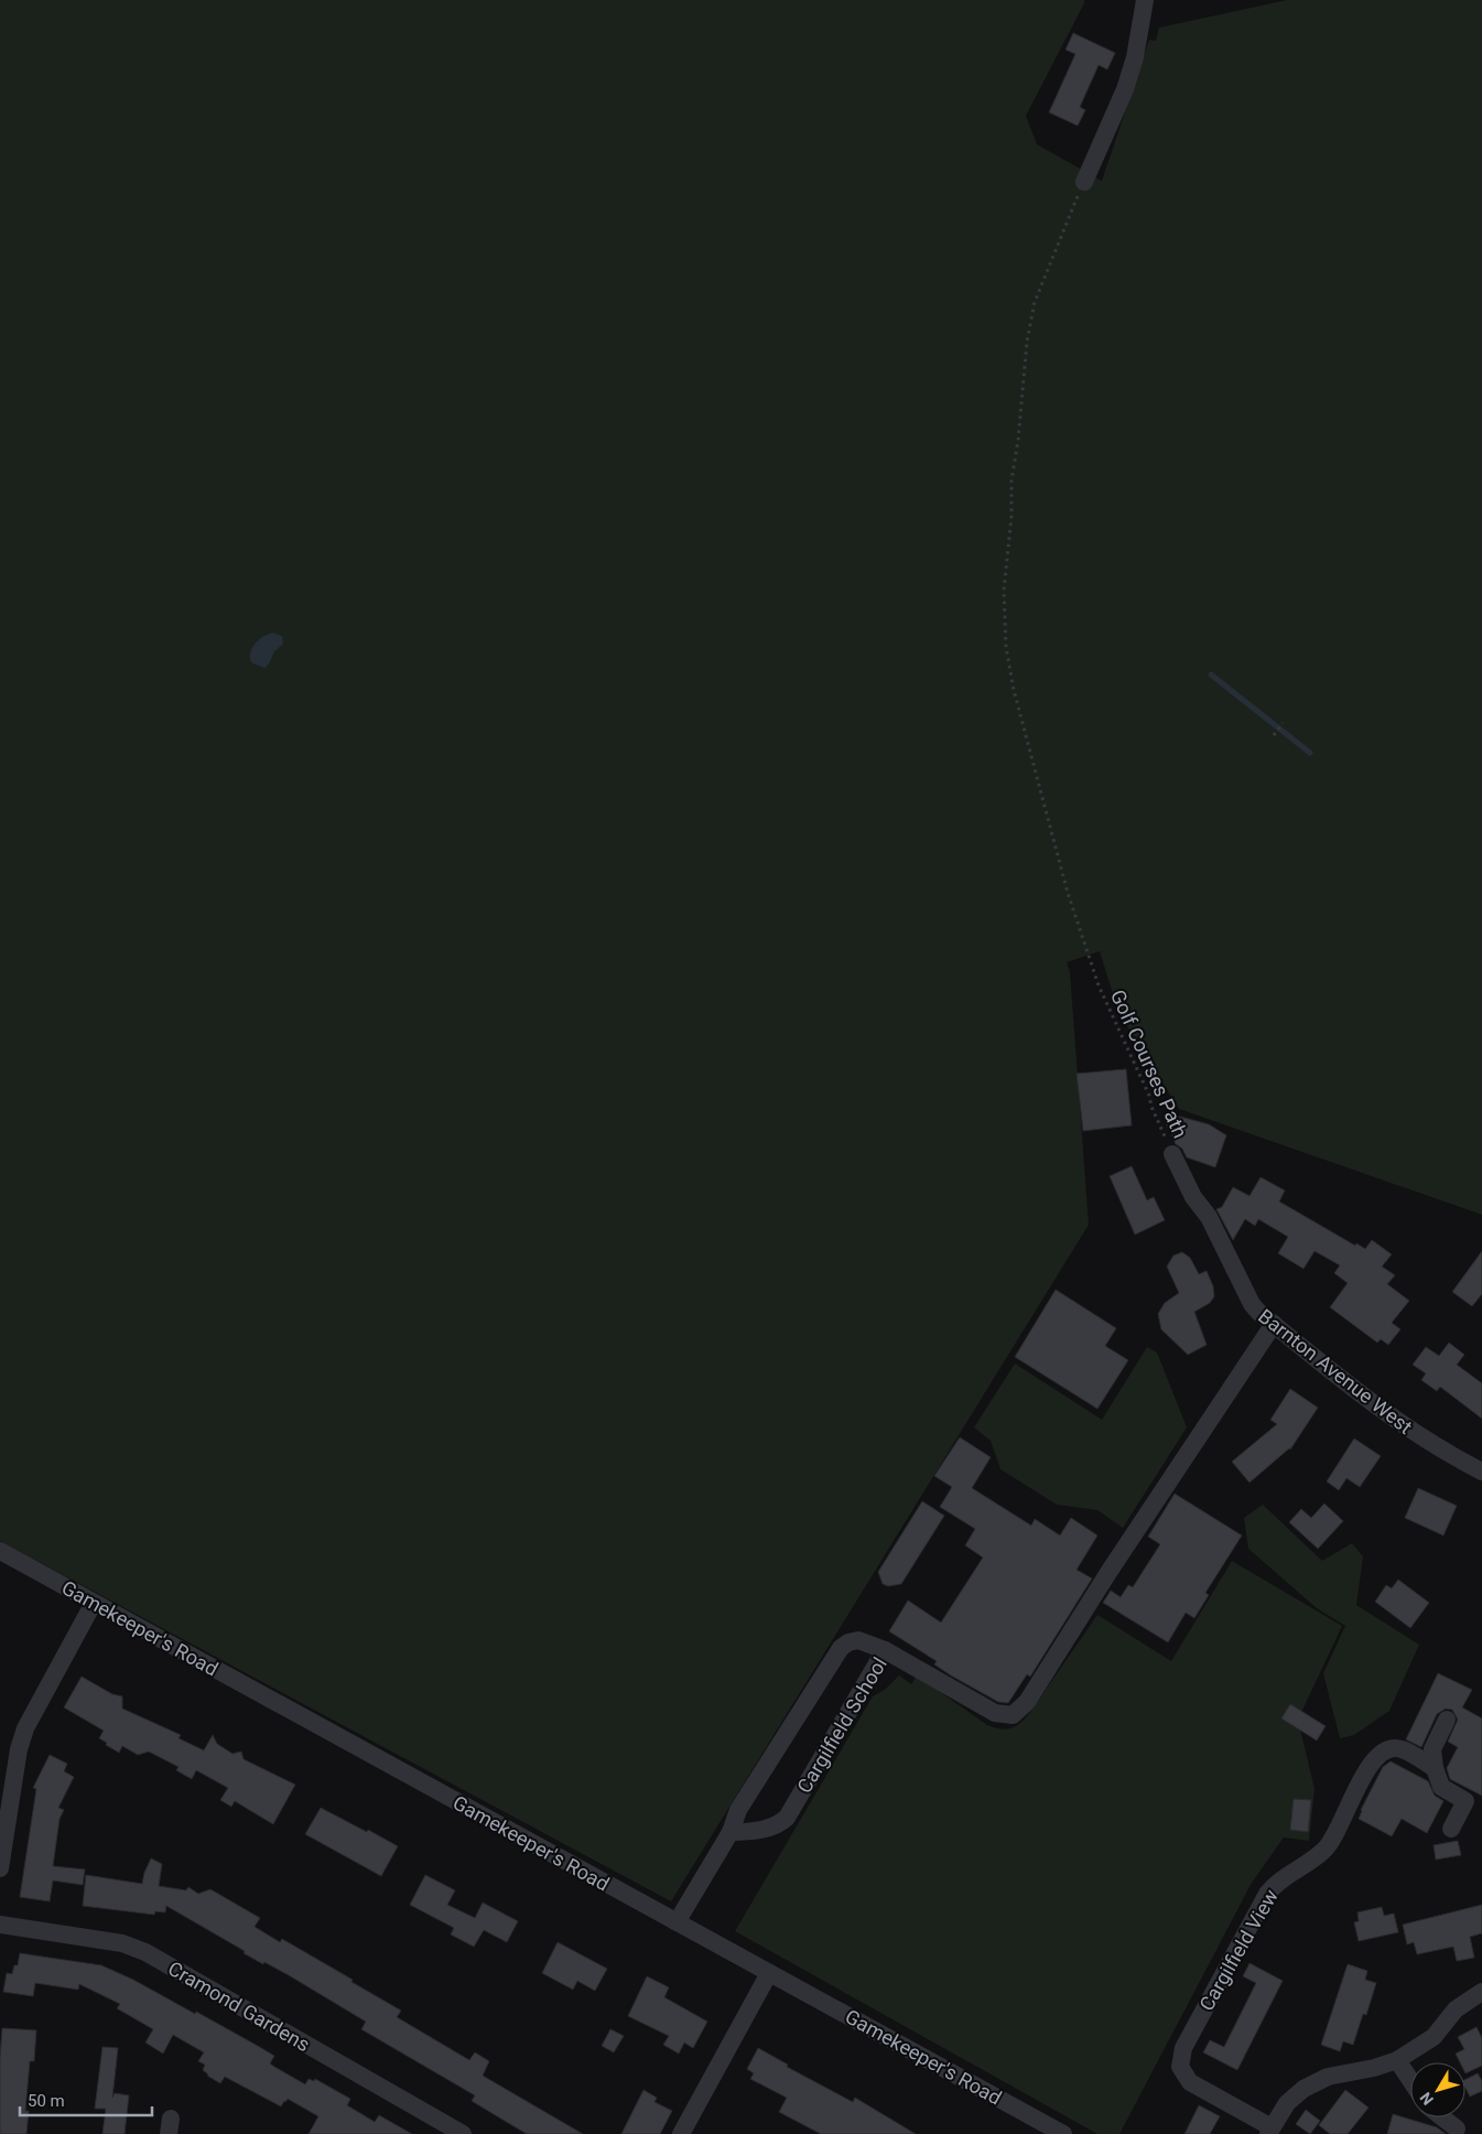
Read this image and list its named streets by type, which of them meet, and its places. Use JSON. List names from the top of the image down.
{
  "streets": {
    "street": [
      "Barnton Avenue West",
      "Gamekeeper's Road",
      "Cargilfield School",
      "Cargilfield View",
      "Cramond Gardens"
    ],
    "path": ["Golf Courses Path"]
  },
  "crossings": [
    ["Golf Courses Path", "Barnton Avenue West"],
    ["Barnton Avenue West", "Cargilfield School"]
  ],
  "scale_bar": "50 m",
  "north": "bottom left"
}
